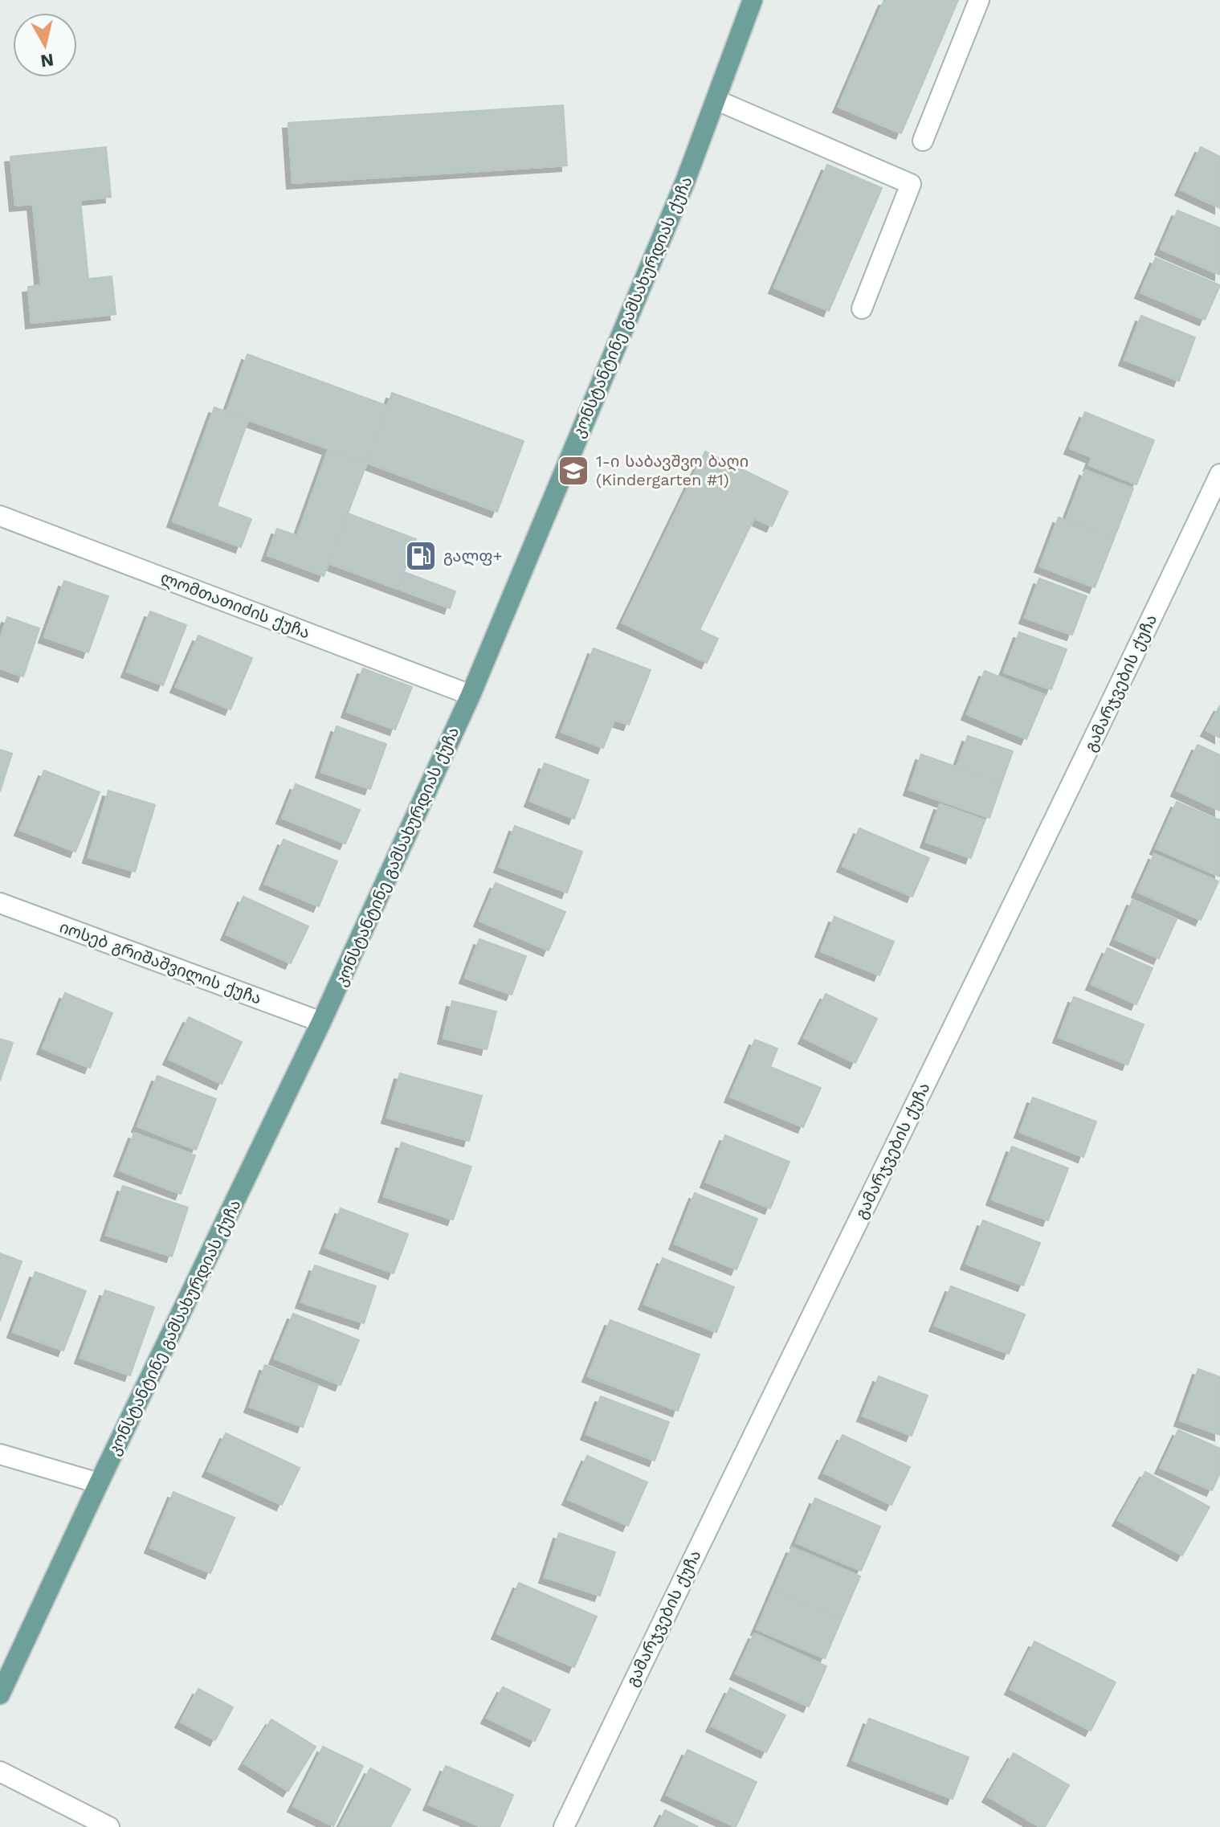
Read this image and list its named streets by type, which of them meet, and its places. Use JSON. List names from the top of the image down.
{
  "streets": {
    "main road": ["კონსტანტინე გამსახურდიას ქუჩა"],
    "street": ["ლომთათიძის ქუჩა", "გამარჯვების ქუჩა", "იოსებ გრიშაშვილის ქუჩა"]
  },
  "crossings": [
    ["კონსტანტინე გამსახურდიას ქუჩა", "ლომთათიძის ქუჩა"],
    ["კონსტანტინე გამსახურდიას ქუჩა", "იოსებ გრიშაშვილის ქუჩა"]
  ],
  "places": {
    "school or university": ["1-ი საბავშვო ბაღი (Kindergarten #1)"],
    "fuel station": ["გალფ+"]
  },
  "north": "bottom"
}
